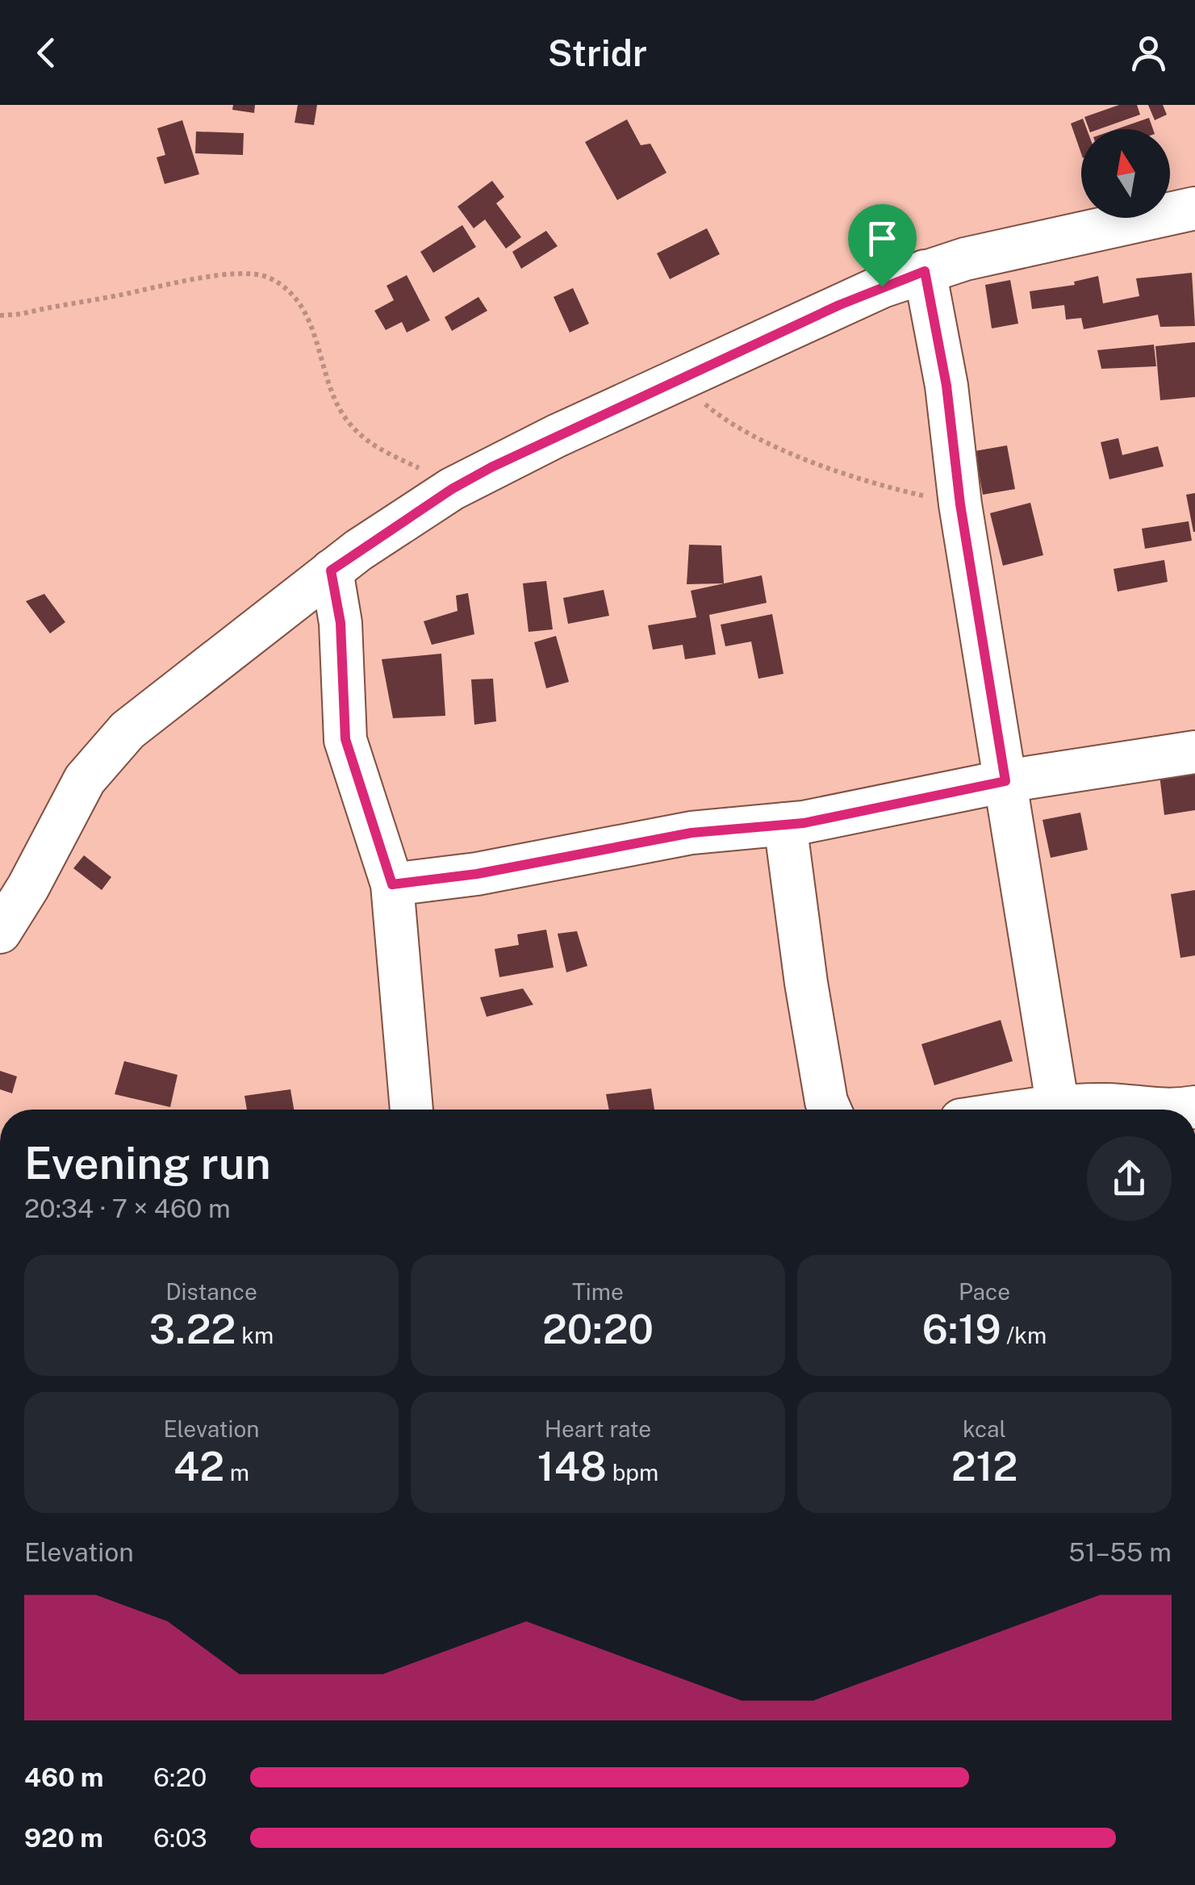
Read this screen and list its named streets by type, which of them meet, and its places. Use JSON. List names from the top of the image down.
{
  "north": "top",
  "page": {
    "header": "Stridr",
    "heading": ["Evening run", "20:34 · 7 × 460 m"],
    "stats": [
      ["Distance", "3.22 km"],
      ["Time", "20:20"],
      ["Pace", "6:19 /km"],
      ["Elevation", "42 m"],
      ["Heart rate", "148 bpm"],
      ["kcal", "212"]
    ],
    "chart": ["Elevation", "51–55 m"],
    "list": [
      {
        "name": "460 m",
        "note": "6:20"
      },
      {
        "name": "920 m",
        "note": "6:03"
      }
    ]
  }
}
